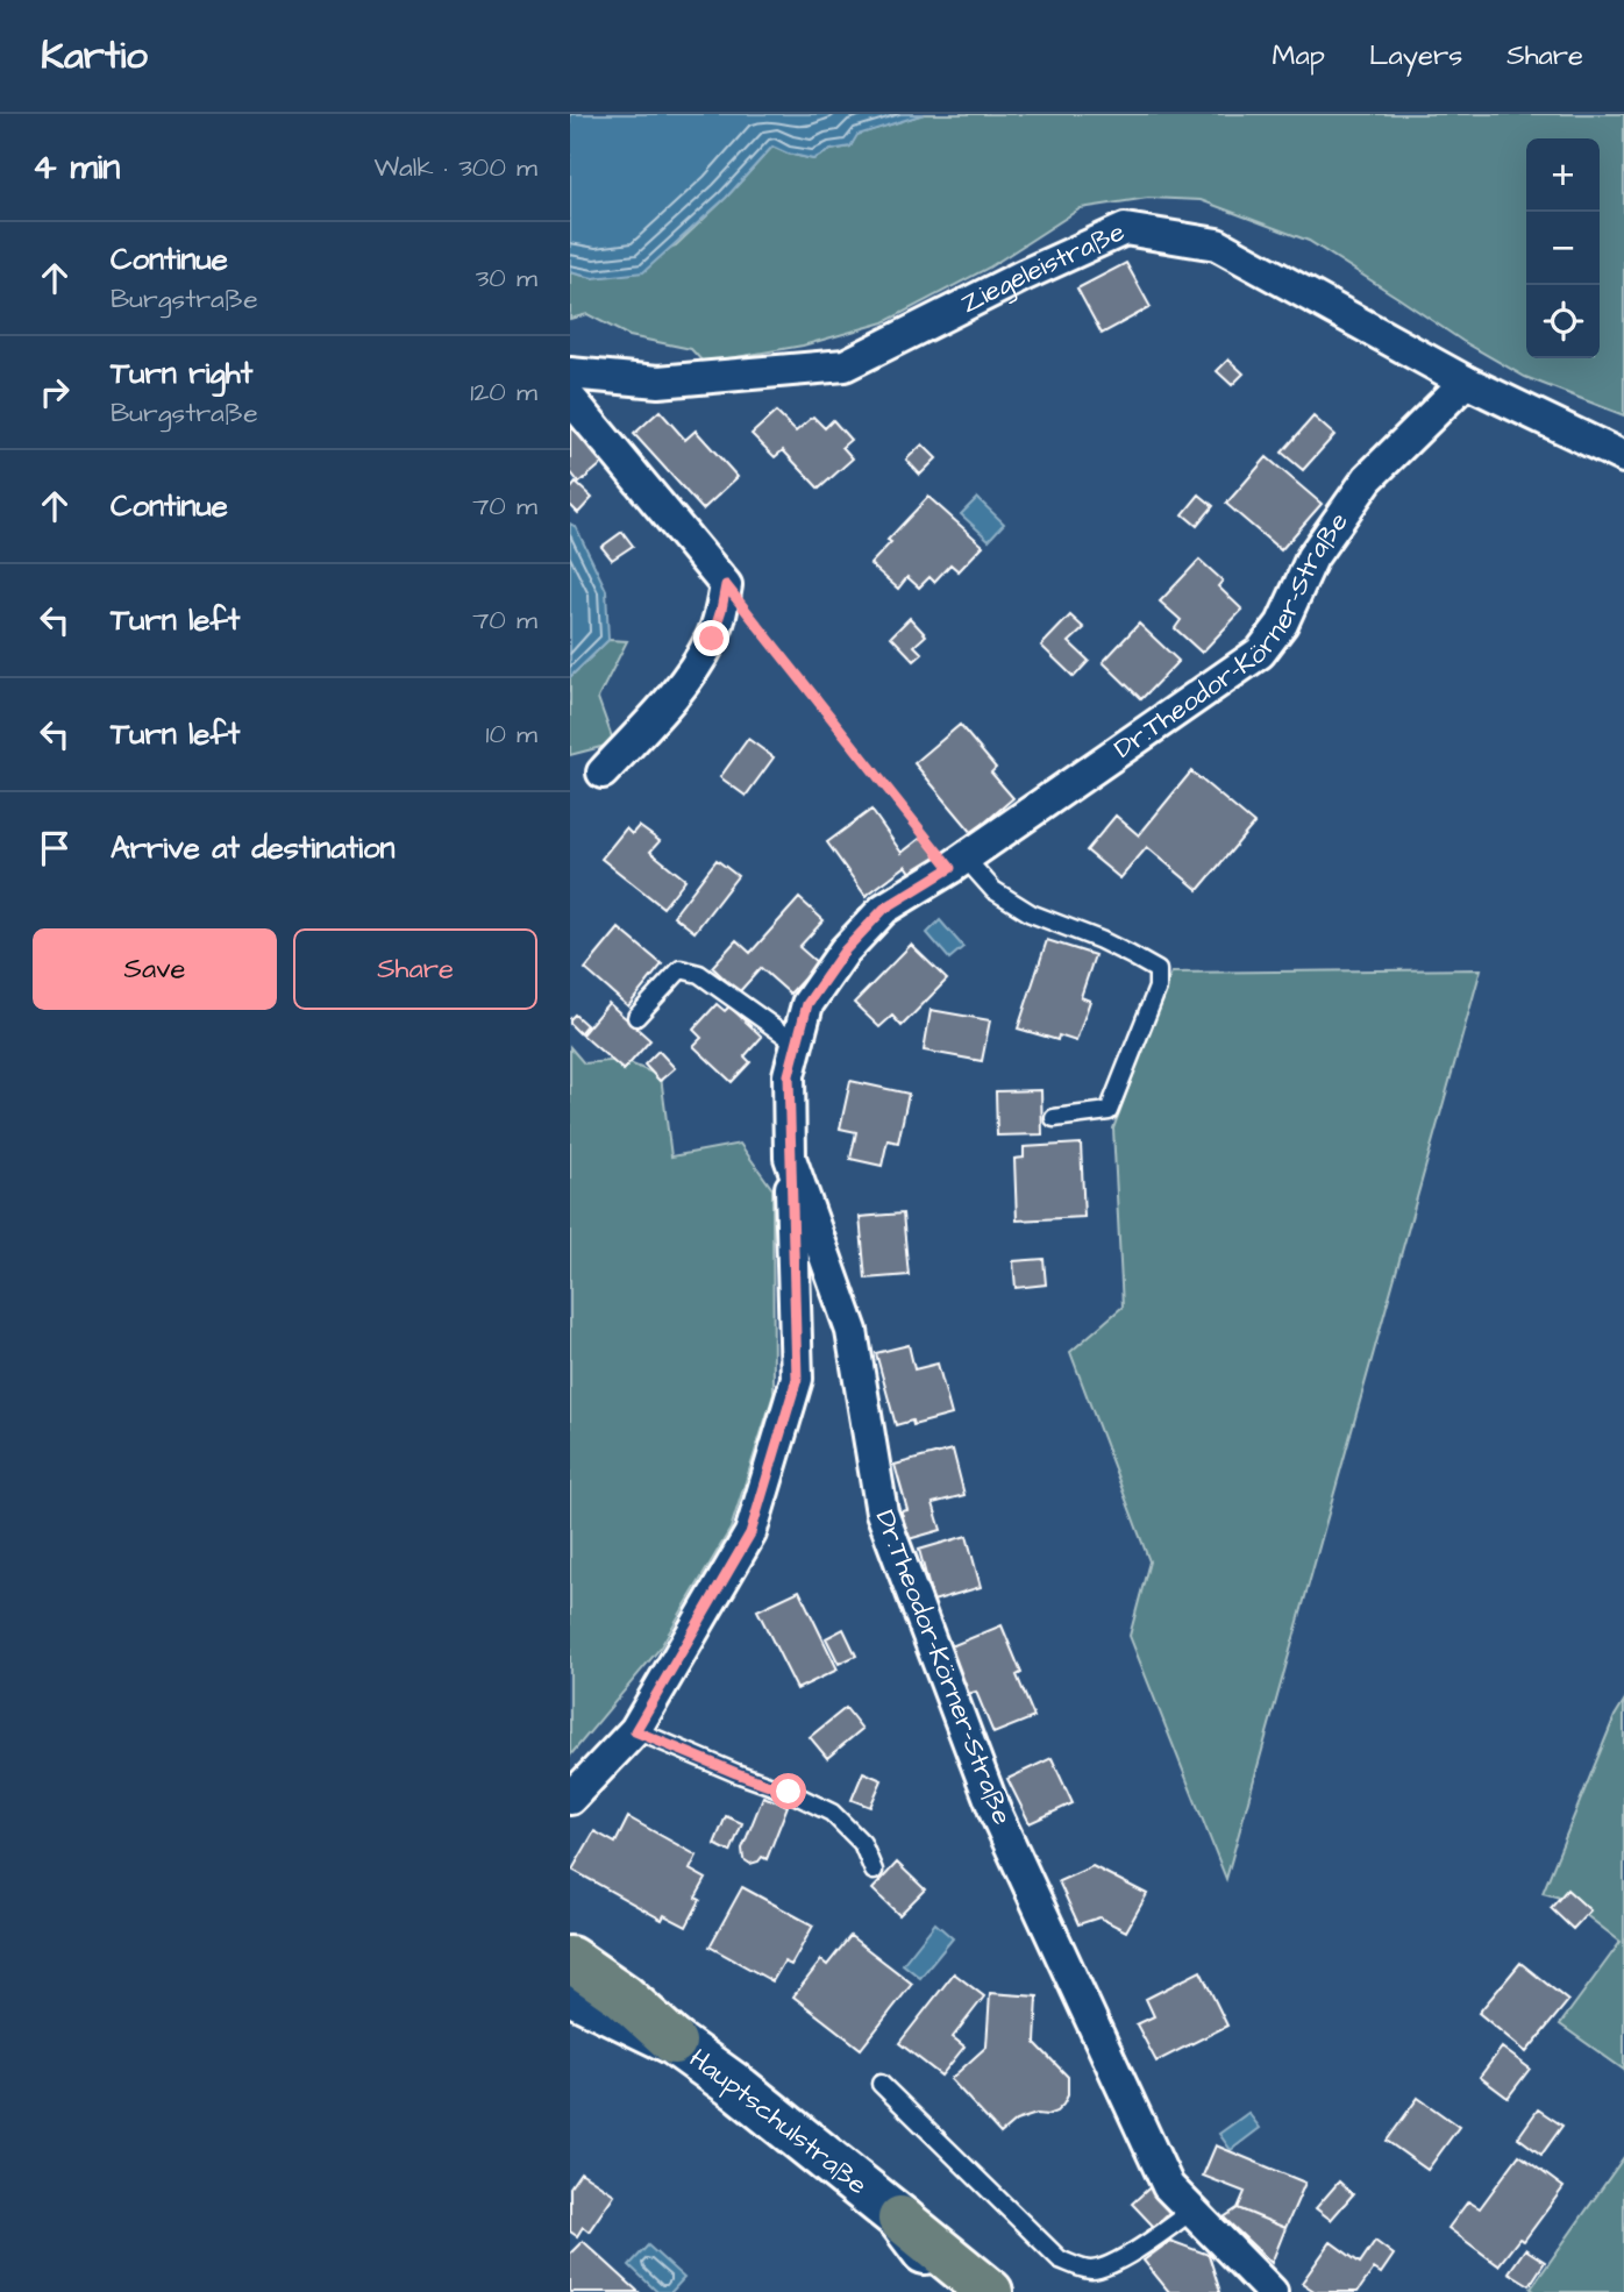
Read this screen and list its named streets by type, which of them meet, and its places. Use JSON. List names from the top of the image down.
{
  "streets": {
    "main road": ["Hauptschulstraße"],
    "street": ["Ziegeleistraße", "Dr.Theodor-Körner-Straße"]
  },
  "crossings": [
    ["Ziegeleistraße", "Dr.Theodor-Körner-Straße"]
  ],
  "page": {
    "header": "Kartio",
    "nav": ["Map", "Layers", "Share"],
    "heading": ["4 min", "Walk · 300 m"],
    "map_buttons": ["+", "−"],
    "list": [
      ["Continue", "Burgstraße", "30 m"],
      ["Turn right", "Burgstraße", "120 m"],
      ["Continue", "70 m"],
      ["Turn left", "70 m"],
      ["Turn left", "10 m"],
      "Arrive at destination"
    ],
    "buttons": ["Save", "Share"]
  }
}
